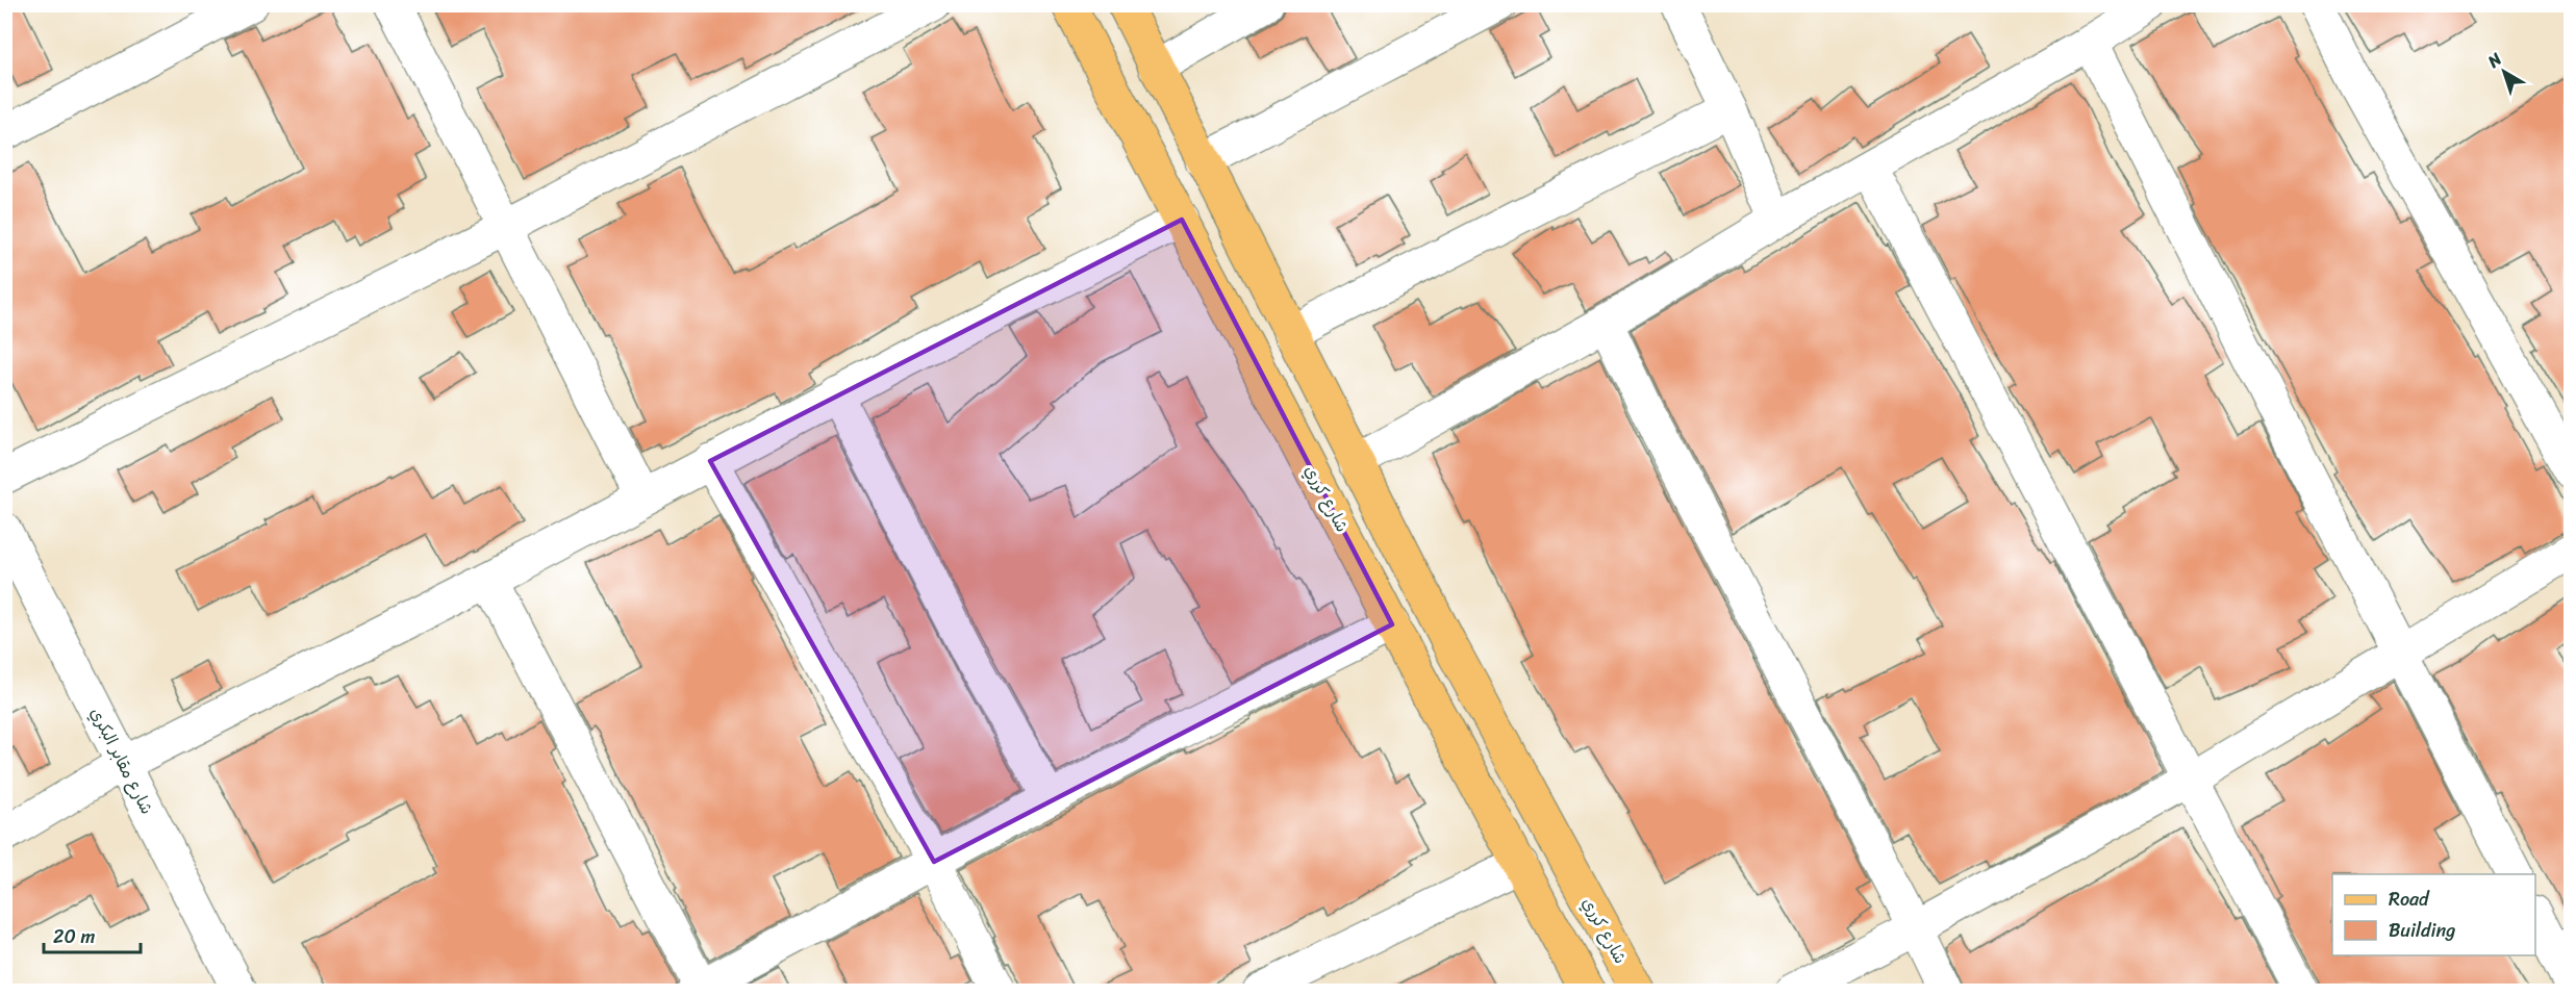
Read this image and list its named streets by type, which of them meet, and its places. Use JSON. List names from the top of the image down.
{
  "streets": {
    "main road": ["شارع كرري"],
    "street": ["شارع مقابر البكري"]
  },
  "legend": ["Road", "Building"],
  "scale_bar": "20 m",
  "north": "top left"
}
